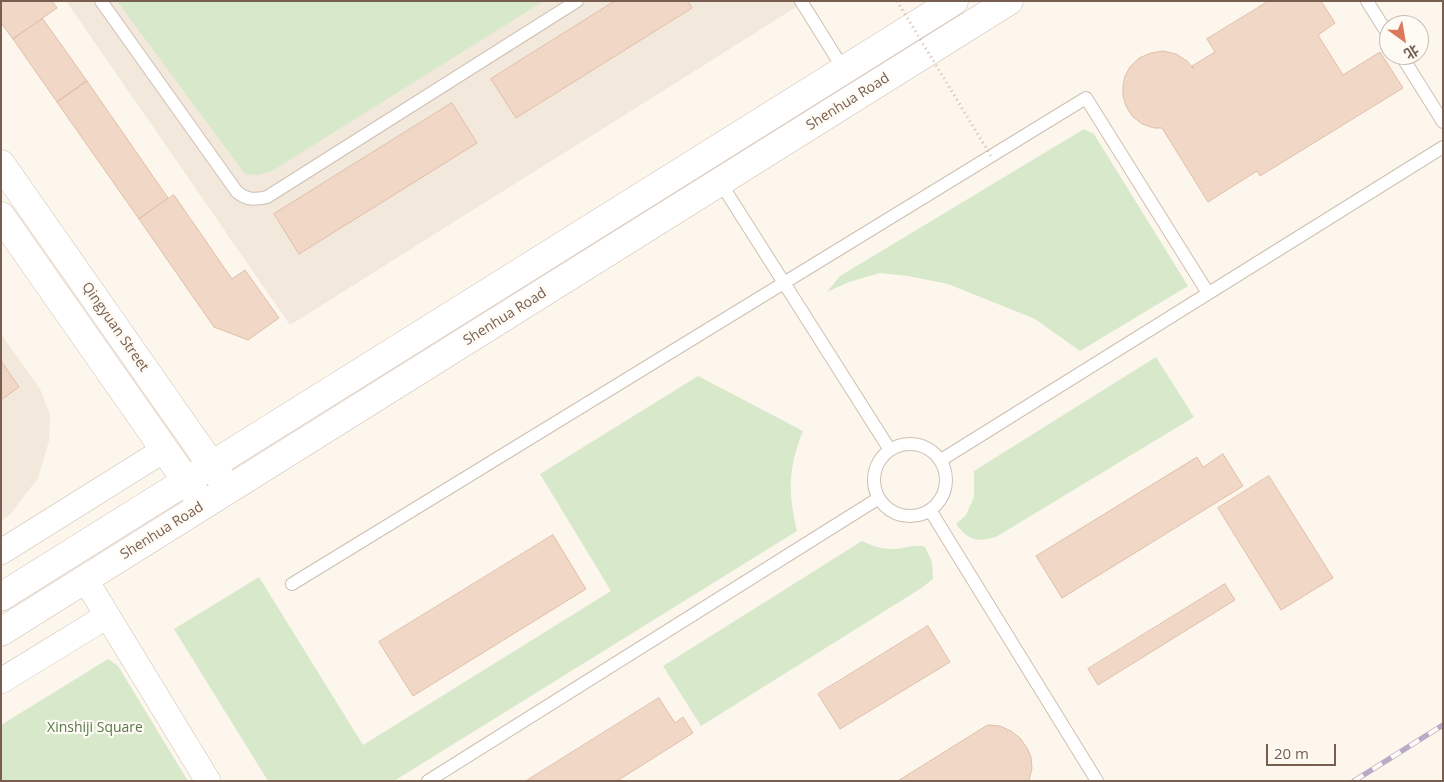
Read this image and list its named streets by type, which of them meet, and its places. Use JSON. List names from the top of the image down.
{
  "streets": {
    "main road": ["Shenhua Road", "Qingyuan Street"]
  },
  "crossings": [
    ["Shenhua Road", "Qingyuan Street"]
  ],
  "parks": ["Xinshiji Square"],
  "scale_bar": "20 m",
  "north": "bottom right"
}
